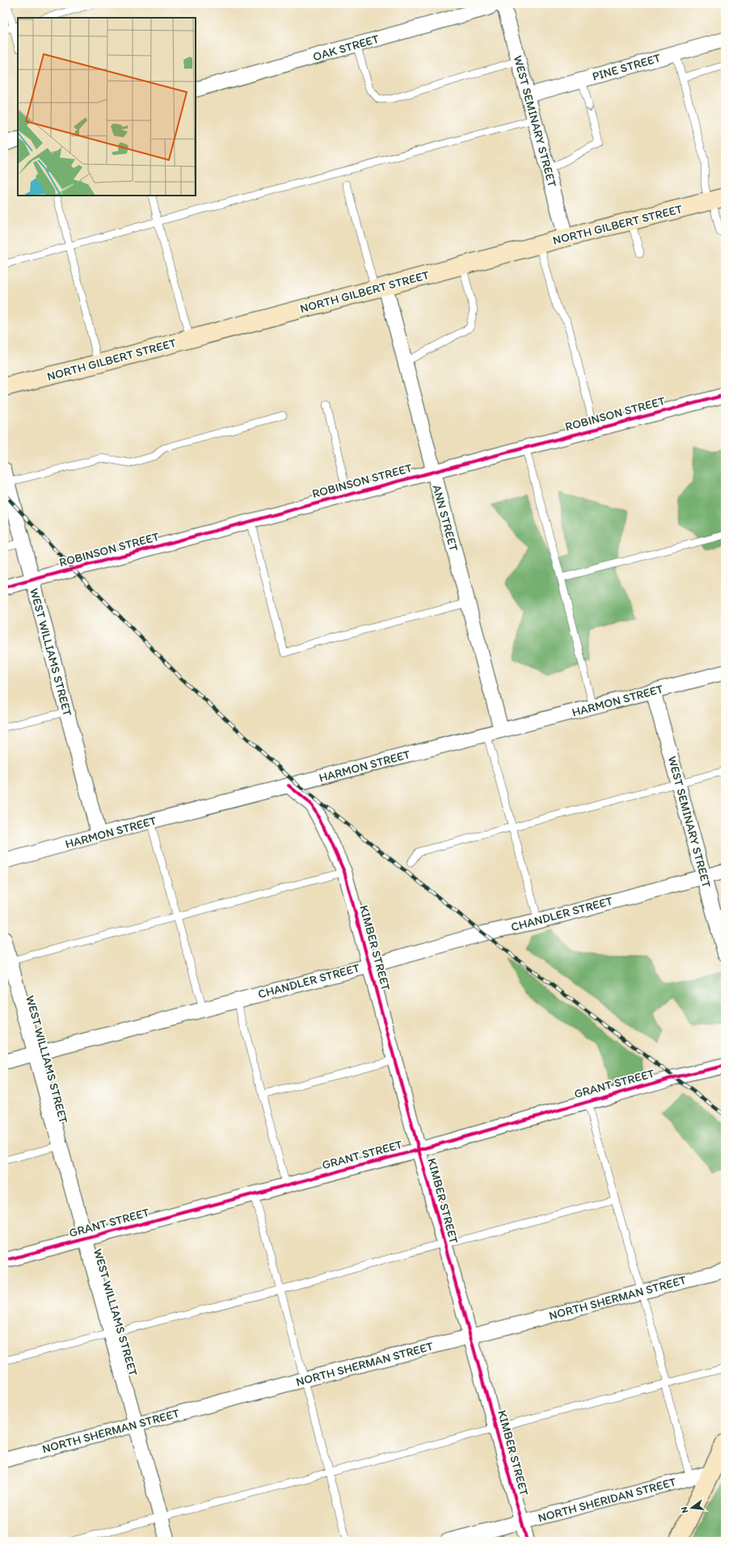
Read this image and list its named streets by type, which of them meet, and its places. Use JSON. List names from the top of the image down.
{
  "streets": {
    "main road": ["NORTH GILBERT STREET"],
    "street": [
      "OAK STREET",
      "PINE STREET",
      "WEST SEMINARY STREET",
      "ROBINSON STREET",
      "ANN STREET",
      "WEST WILLIAMS STREET",
      "HARMON STREET",
      "CHANDLER STREET",
      "KIMBER STREET",
      "GRANT STREET",
      "NORTH SHERMAN STREET",
      "NORTH SHERIDAN STREET"
    ]
  },
  "crossings": [
    ["PINE STREET", "WEST SEMINARY STREET"],
    ["WEST SEMINARY STREET", "NORTH GILBERT STREET"],
    ["WEST SEMINARY STREET", "HARMON STREET"],
    ["WEST SEMINARY STREET", "CHANDLER STREET"],
    ["NORTH GILBERT STREET", "ANN STREET"],
    ["ROBINSON STREET", "ANN STREET"],
    ["ROBINSON STREET", "WEST WILLIAMS STREET"],
    ["ANN STREET", "HARMON STREET"],
    ["WEST WILLIAMS STREET", "HARMON STREET"],
    ["WEST WILLIAMS STREET", "CHANDLER STREET"],
    ["WEST WILLIAMS STREET", "GRANT STREET"],
    ["WEST WILLIAMS STREET", "NORTH SHERMAN STREET"],
    ["HARMON STREET", "KIMBER STREET"],
    ["CHANDLER STREET", "KIMBER STREET"],
    ["KIMBER STREET", "GRANT STREET"],
    ["KIMBER STREET", "NORTH SHERMAN STREET"],
    ["KIMBER STREET", "NORTH SHERIDAN STREET"]
  ],
  "north": "left"
}
